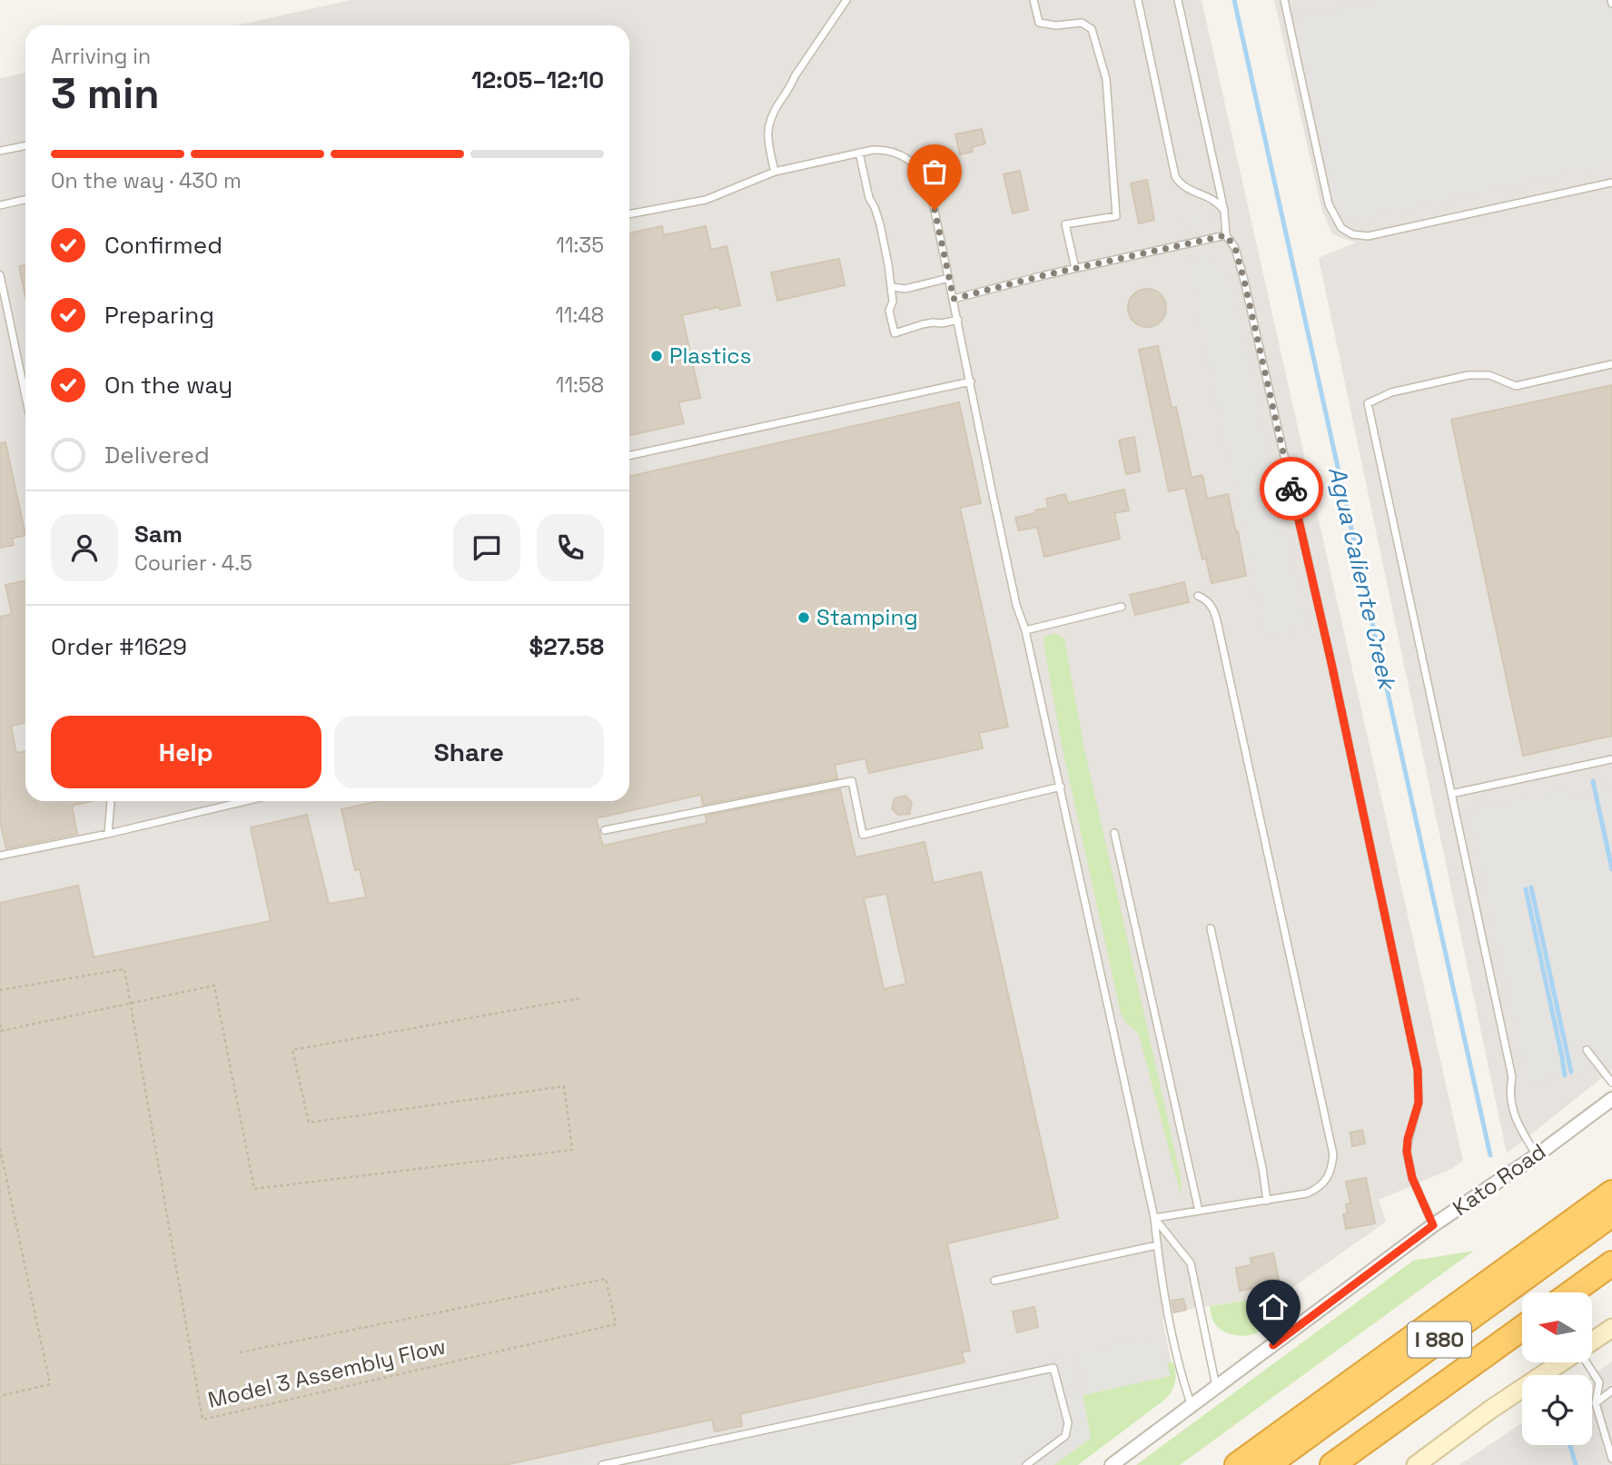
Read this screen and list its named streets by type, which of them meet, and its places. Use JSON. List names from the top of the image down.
{
  "streets": {
    "highway": ["I 880"],
    "street": ["Kato Road"],
    "path": ["Model 3 Assembly Flow"]
  },
  "water": ["Agua Caliente Creek"],
  "places": ["Plastics", "Stamping"],
  "north": "left",
  "page": {
    "heading": ["3 min", "Arriving in", "12:05–12:10"],
    "panel": [
      "Sam",
      "Courier · 4.5",
      "Order #1629",
      "$27.58"
    ],
    "bar": "On the way · 430 m",
    "list": [
      ["Confirmed", "11:35"],
      ["Preparing", "11:48"],
      ["On the way", "11:58"],
      "Delivered"
    ],
    "buttons": ["Help", "Share"]
  }
}
